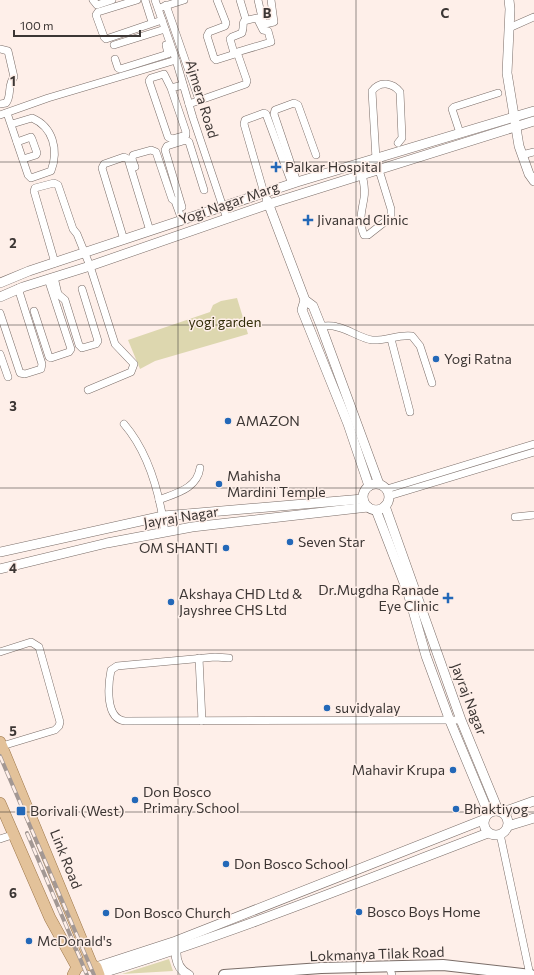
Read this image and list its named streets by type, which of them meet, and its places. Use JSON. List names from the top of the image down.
{
  "streets": {
    "main road": ["Link Road", "Lokmanya Tilak Road"],
    "street": ["Ajmera Road", "Yogi Nagar Marg", "Jayraj Nagar"]
  },
  "crossings": [
    ["Ajmera Road", "Yogi Nagar Marg"]
  ],
  "parks": ["yogi garden"],
  "places": {
    "health": ["Palkar Hospital", "Jivanand Clinic", "Dr.Mugdha Ranade Eye Clinic"],
    "other": [
      "Yogi Ratna",
      "AMAZON",
      "Mahisha Mardini Temple",
      "Seven Star",
      "OM SHANTI",
      "Akshaya CHD Ltd & Jayshree CHS Ltd",
      "suvidyalay",
      "Mahavir Krupa",
      "Don Bosco Primary School",
      "Bhaktiyog",
      "Don Bosco School",
      "Bosco Boys Home",
      "Don Bosco Church",
      "McDonald's"
    ],
    "transit": ["Borivali (West)"]
  },
  "scale_bar": "100 m",
  "grid": {
    "columns": ["B", "C"],
    "rows": [
      "1",
      "2",
      "3",
      "4",
      "5",
      "6"
    ]
  }
}
